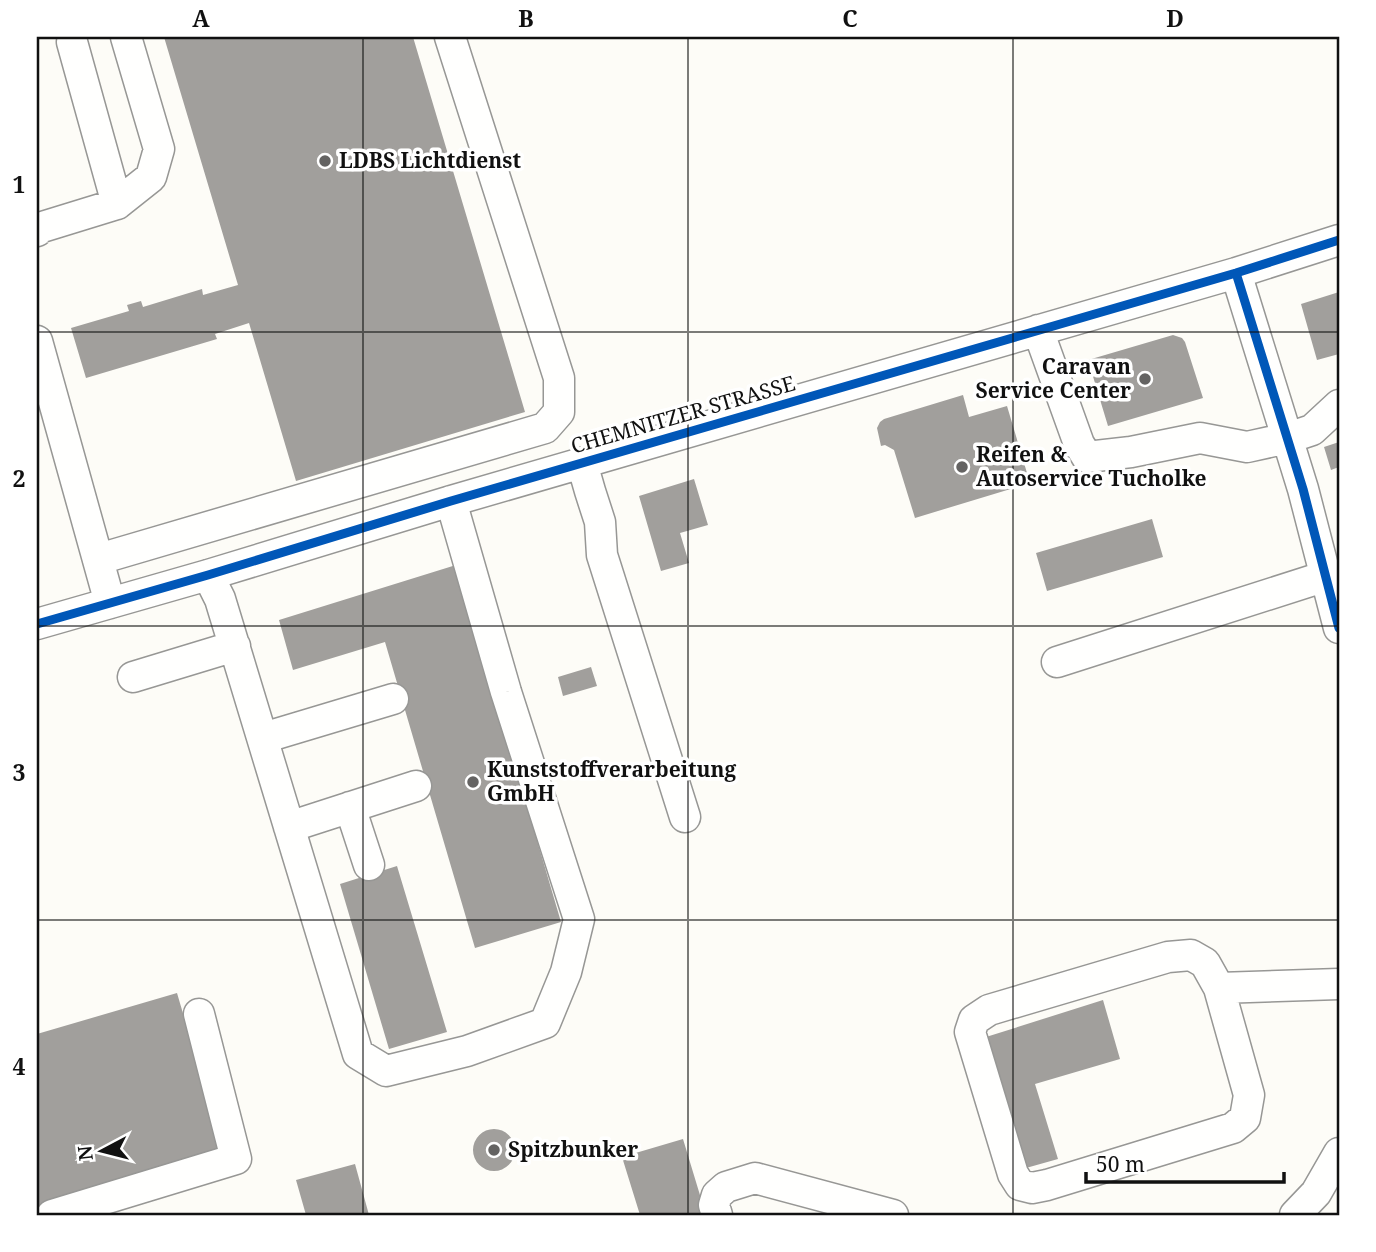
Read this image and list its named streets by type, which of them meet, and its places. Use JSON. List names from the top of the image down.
{
  "streets": {
    "street": ["CHEMNITZER STRASSE"]
  },
  "places": [
    "LDBS Lichtdienst",
    "Caravan Service Center",
    "Reifen & Autoservice Tucholke",
    "Kunststoffverarbeitung GmbH",
    "Spitzbunker"
  ],
  "scale_bar": "50 m",
  "north": "left",
  "grid": {
    "columns": [
      "A",
      "B",
      "C",
      "D"
    ],
    "rows": [
      "1",
      "2",
      "3",
      "4"
    ]
  }
}
